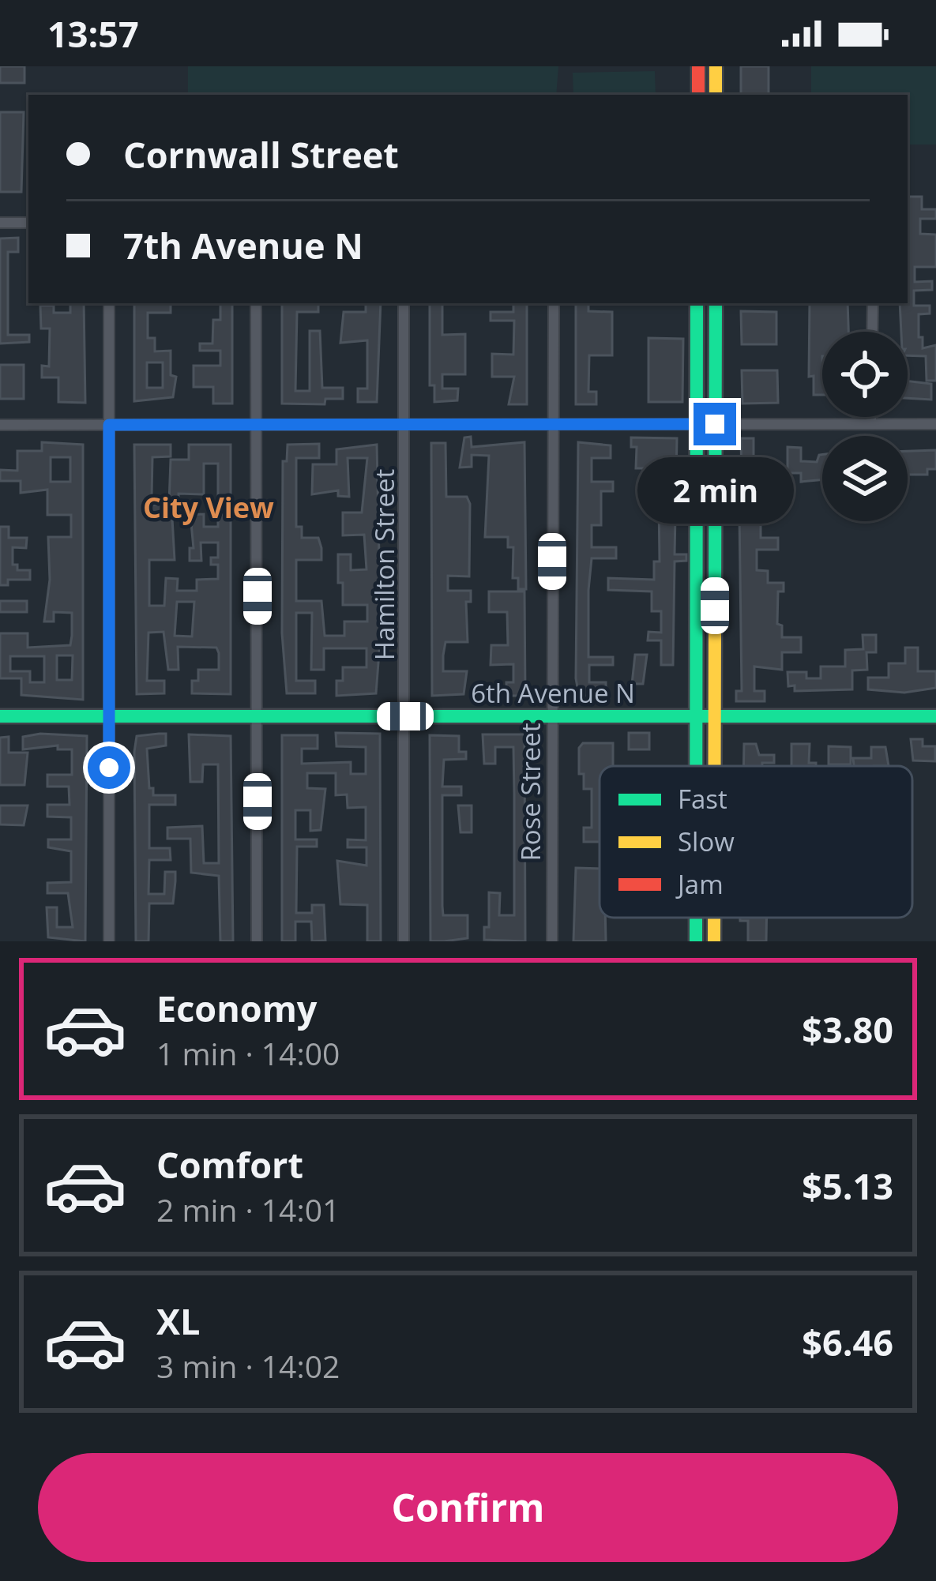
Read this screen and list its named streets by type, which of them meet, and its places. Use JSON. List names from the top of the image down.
{
  "streets": {
    "main road": ["6th Avenue N"],
    "street": ["Hamilton Street", "Rose Street"]
  },
  "crossings": [
    ["Hamilton Street", "6th Avenue N"],
    ["6th Avenue N", "Rose Street"]
  ],
  "districts": ["City View"],
  "legend": ["Fast", "Slow", "Jam"],
  "page": {
    "status": "13:57",
    "banner": ["Cornwall Street", "7th Avenue N"],
    "bubble": "2 min",
    "list": [
      {
        "name": "Economy",
        "note": "1 min · 14:00",
        "value": "$3.80"
      },
      {
        "name": "Comfort",
        "note": "2 min · 14:01",
        "value": "$5.13"
      },
      {
        "name": "XL",
        "note": "3 min · 14:02",
        "value": "$6.46"
      }
    ],
    "buttons": "Confirm"
  }
}
